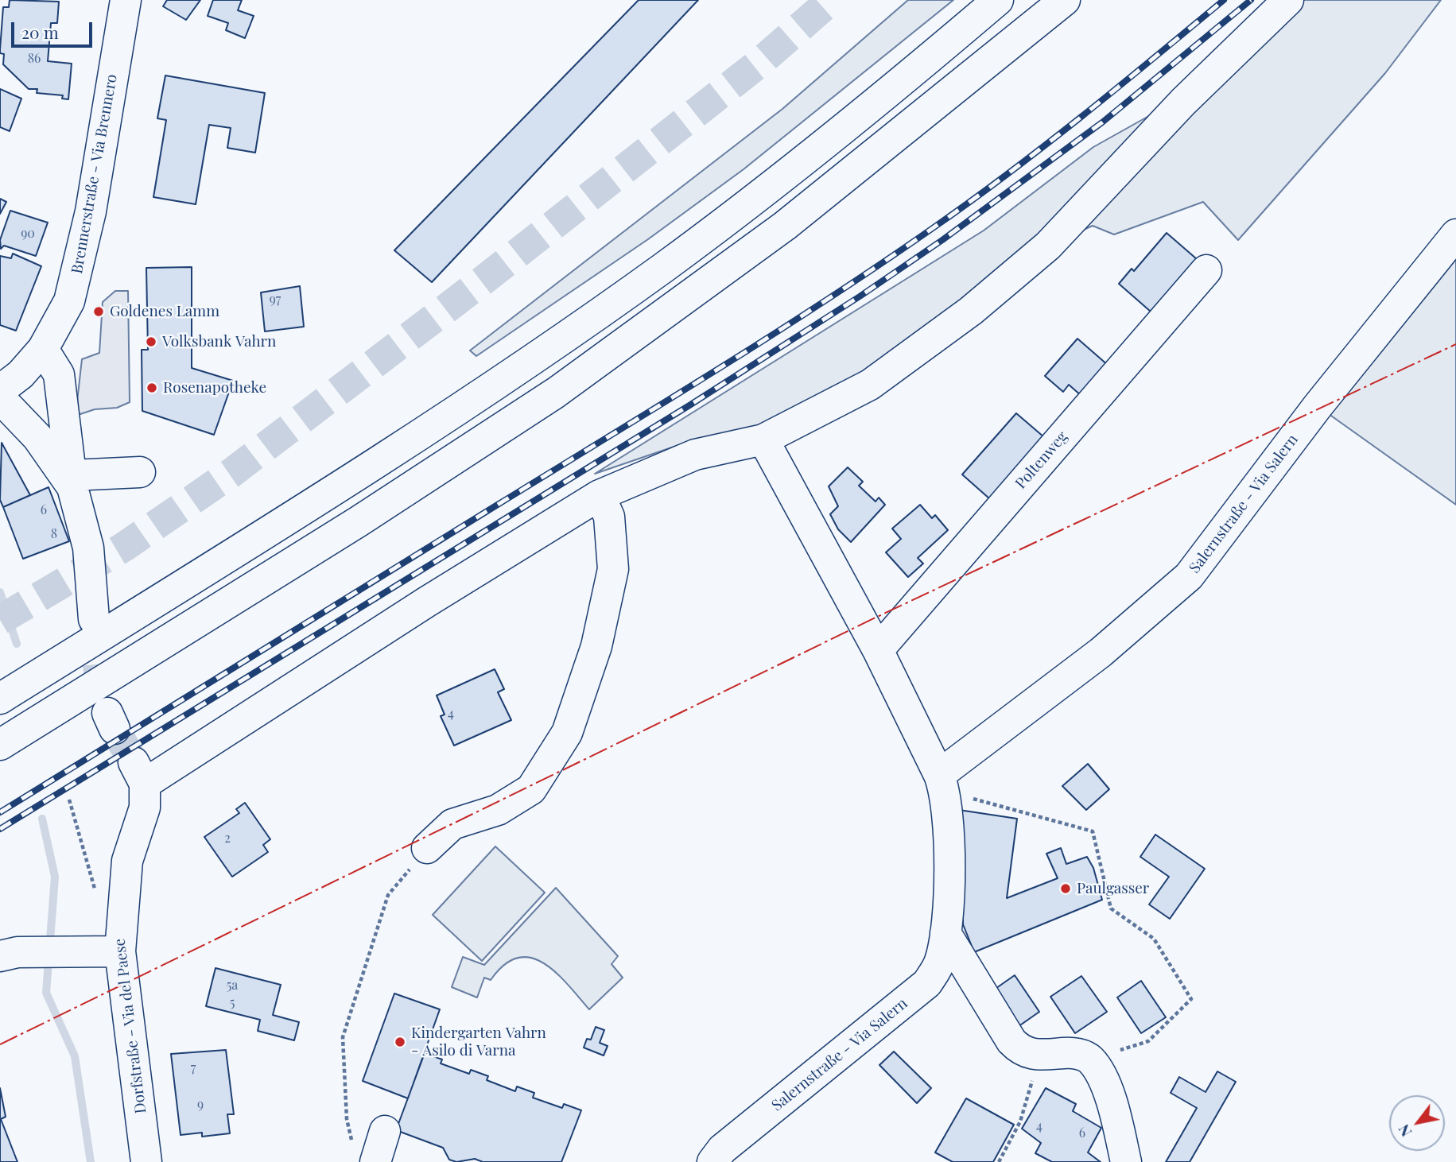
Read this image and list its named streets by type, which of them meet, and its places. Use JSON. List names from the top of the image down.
{
  "streets": {
    "main road": [
      "Brennerstraße - Via Brennero",
      "Poltenweg",
      "Salernstraße - Via Salern",
      "Dorfstraße - Via del Paese"
    ]
  },
  "places": [
    "Goldenes Lamm",
    "Volksbank Vahrn",
    "Rosenapotheke",
    "Paulgasser",
    "Kindergarten Vahrn - Asilo di Varna"
  ],
  "house_numbers": [
    "86",
    "90",
    "97",
    "6",
    "8",
    "4",
    "2",
    "5a",
    "5",
    "7",
    "9",
    "4",
    "6"
  ],
  "scale_bar": "20 m",
  "north": "bottom left"
}
